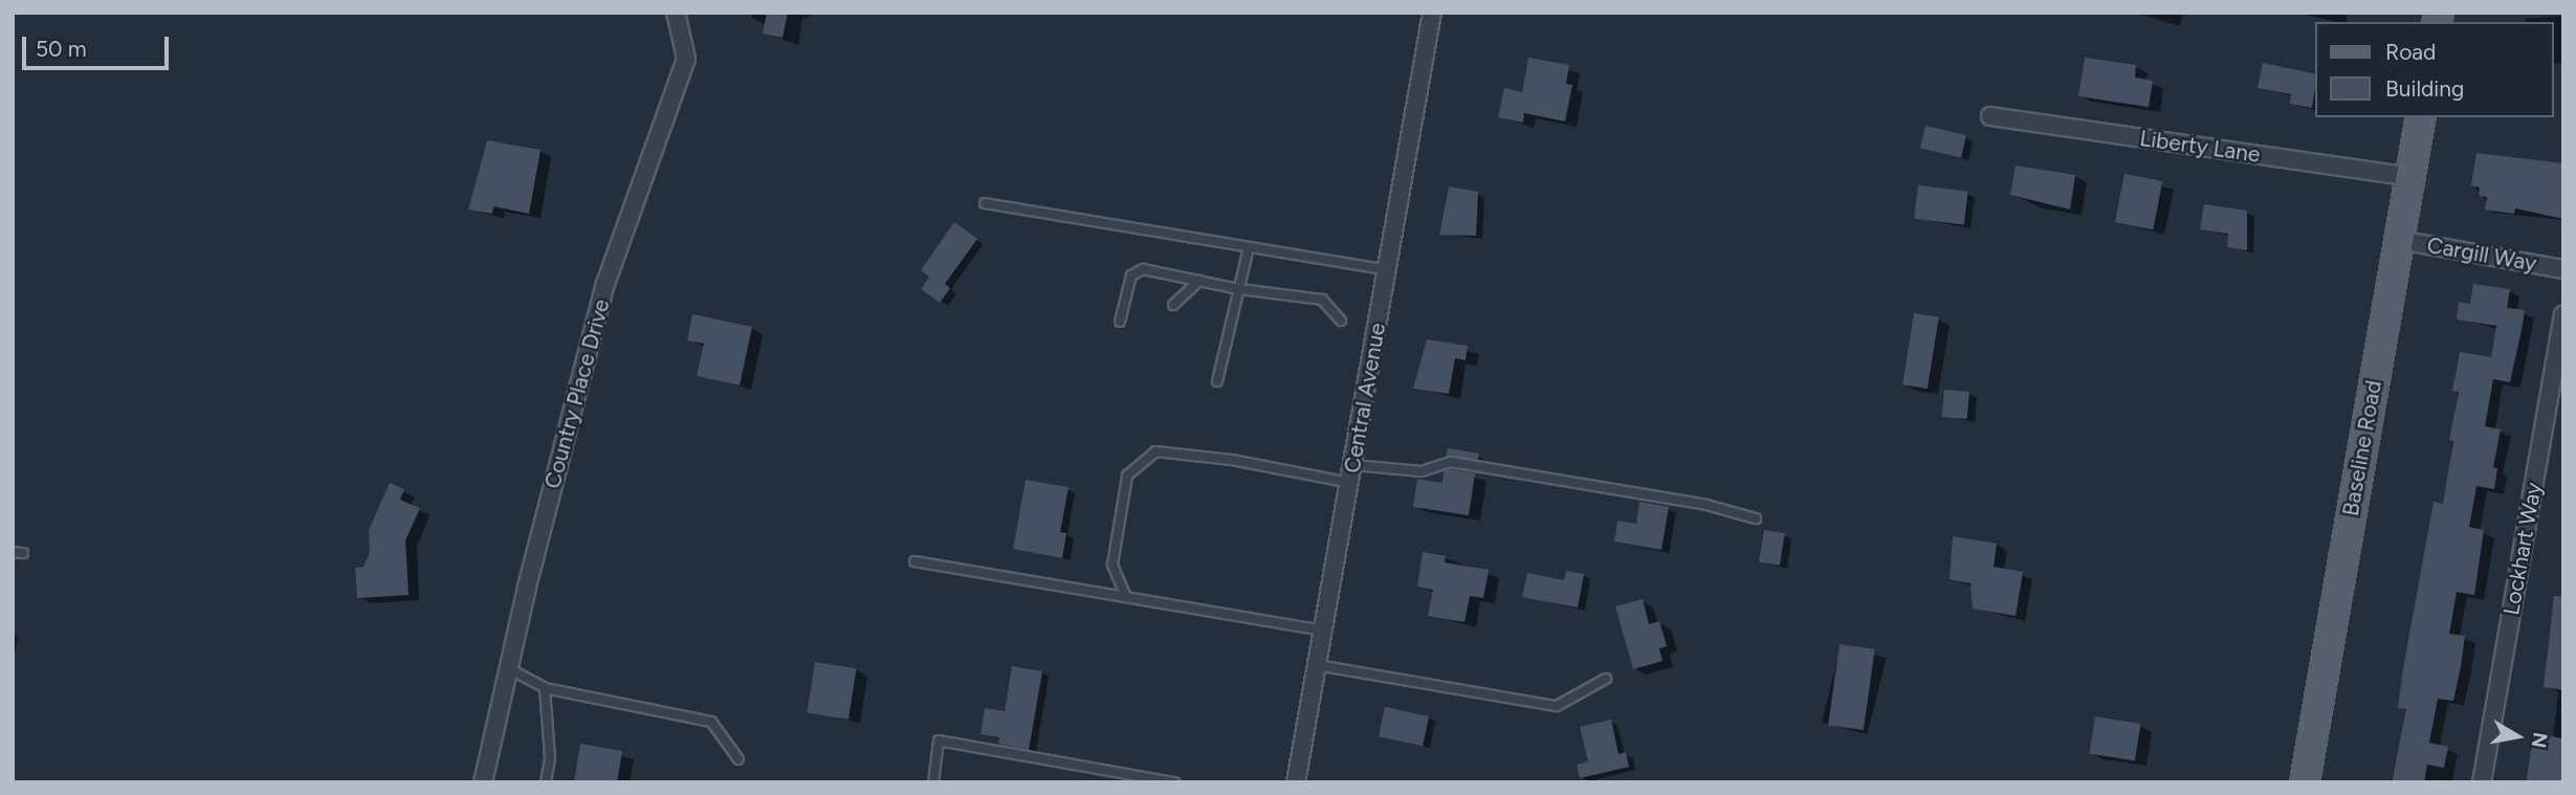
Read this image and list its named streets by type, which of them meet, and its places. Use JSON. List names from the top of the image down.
{
  "streets": {
    "main road": ["Baseline Road"],
    "street": [
      "Liberty Lane",
      "Cargill Way",
      "Country Place Drive",
      "Central Avenue",
      "Lockhart Way"
    ]
  },
  "crossings": [
    ["Liberty Lane", "Baseline Road"],
    ["Cargill Way", "Baseline Road"]
  ],
  "legend": ["Road", "Building"],
  "scale_bar": "50 m",
  "north": "right"
}
